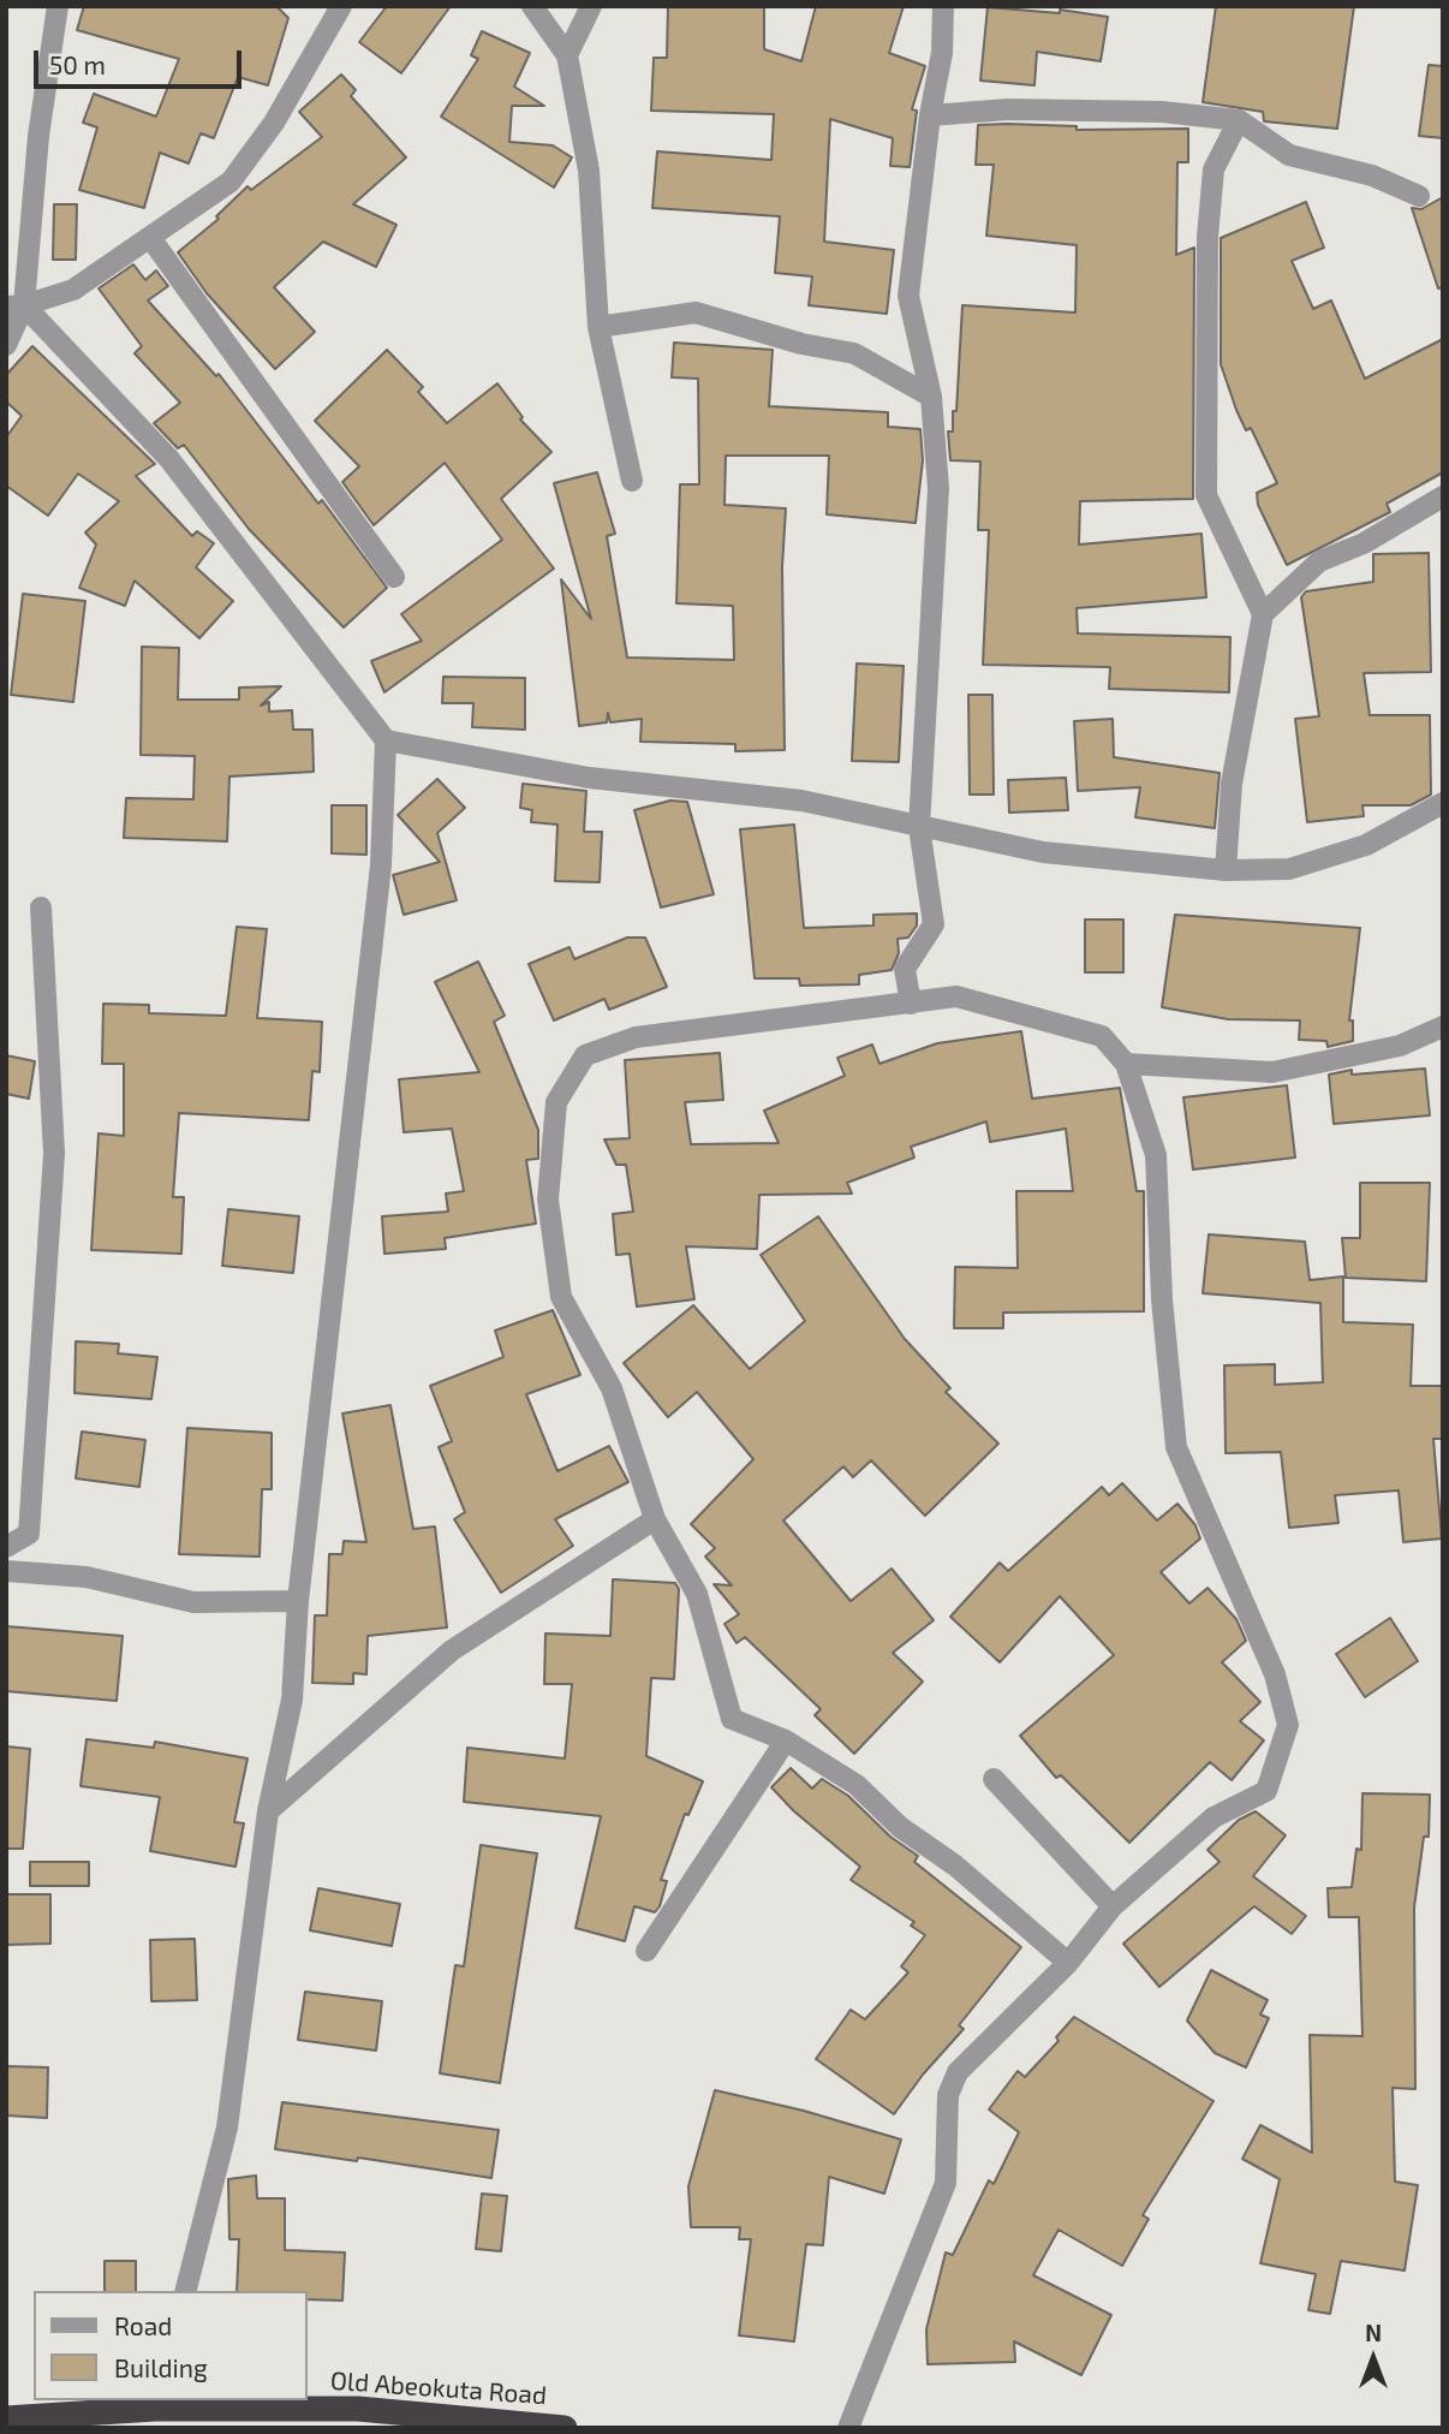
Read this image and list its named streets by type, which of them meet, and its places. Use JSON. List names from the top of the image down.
{
  "streets": {
    "highway": ["Old Abeokuta Road"]
  },
  "legend": ["Road", "Building"],
  "scale_bar": "50 m",
  "north": "top"
}
